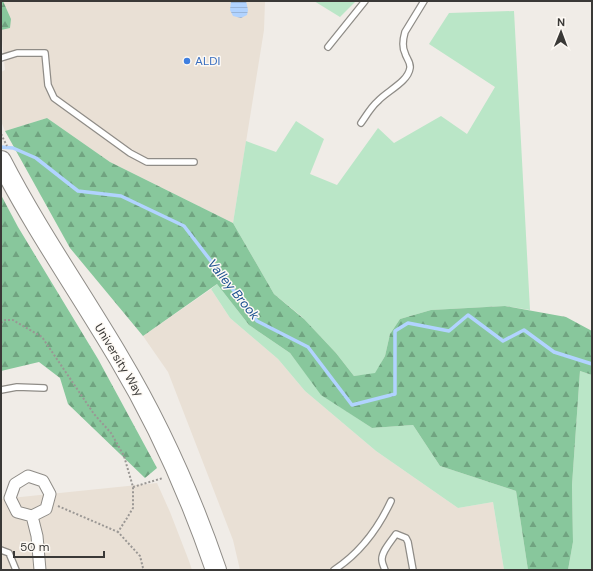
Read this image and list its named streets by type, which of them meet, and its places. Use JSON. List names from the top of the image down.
{
  "streets": {
    "highway": ["University Way"]
  },
  "water": ["Valley Brook"],
  "places": ["ALDI"],
  "scale_bar": "50 m",
  "north": "top"
}
